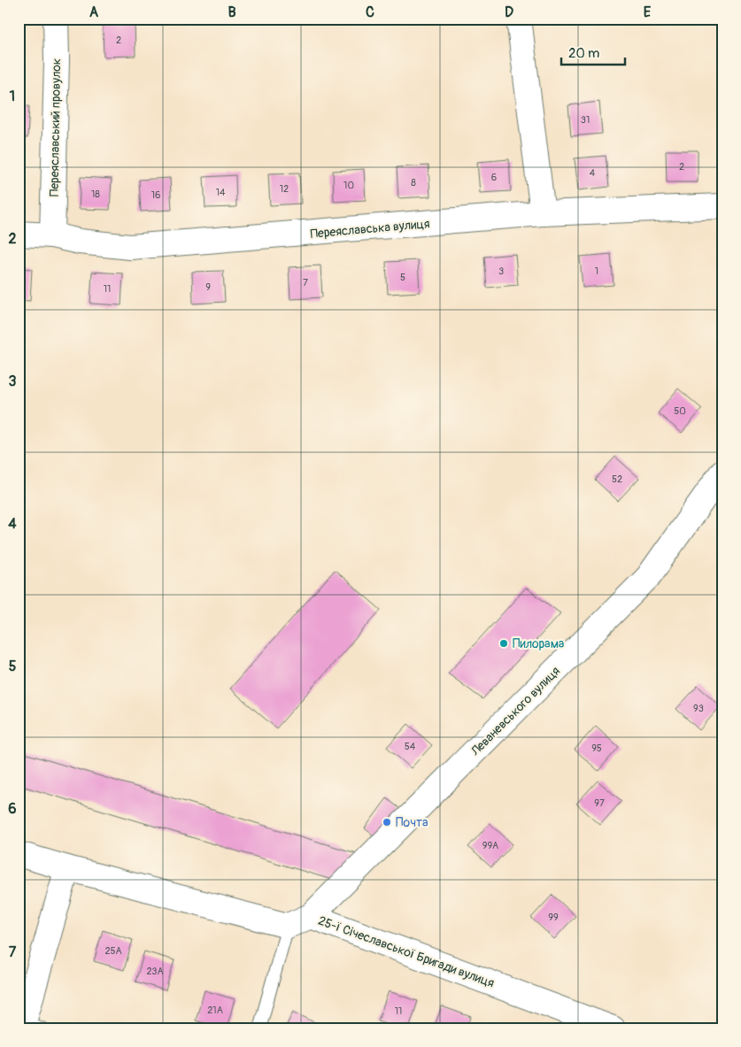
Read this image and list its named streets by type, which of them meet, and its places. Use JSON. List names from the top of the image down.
{
  "streets": {
    "street": [
      "Переяславський провулок",
      "Переяславська вулиця",
      "Леваневського вулиця",
      "25-ї Січеславської Бригади вулиця"
    ]
  },
  "crossings": [
    ["Переяславський провулок", "Переяславська вулиця"],
    ["Леваневського вулиця", "25-ї Січеславської Бригади вулиця"]
  ],
  "places": ["Пилорама", "Почта"],
  "house_numbers": [
    "2",
    "31",
    "2",
    "4",
    "6",
    "8",
    "10",
    "12",
    "14",
    "18",
    "16",
    "3",
    "1",
    "5",
    "7",
    "9",
    "11",
    "50",
    "52",
    "93",
    "54",
    "95",
    "97",
    "99А",
    "99",
    "25А",
    "23А",
    "21А",
    "11"
  ],
  "scale_bar": "20 m",
  "grid": {
    "columns": [
      "A",
      "B",
      "C",
      "D",
      "E"
    ],
    "rows": [
      "1",
      "2",
      "3",
      "4",
      "5",
      "6",
      "7"
    ]
  }
}
